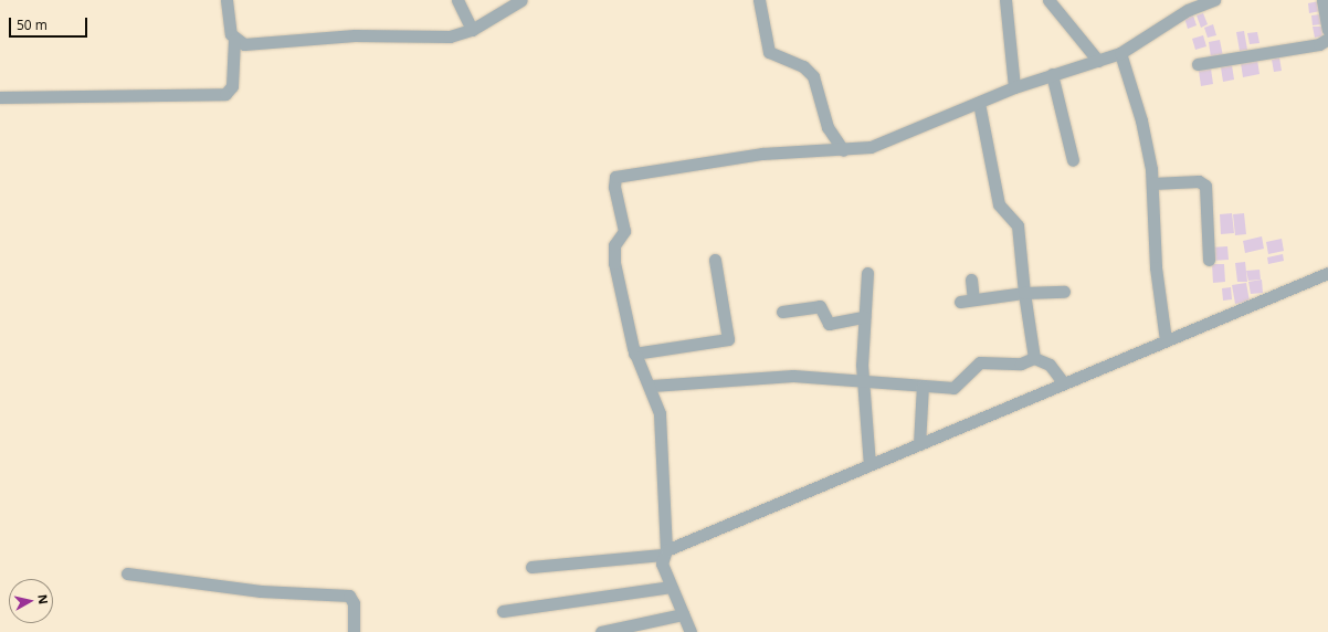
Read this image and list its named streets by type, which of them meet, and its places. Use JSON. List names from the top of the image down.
{
  "scale_bar": "50 m",
  "north": "right"
}
